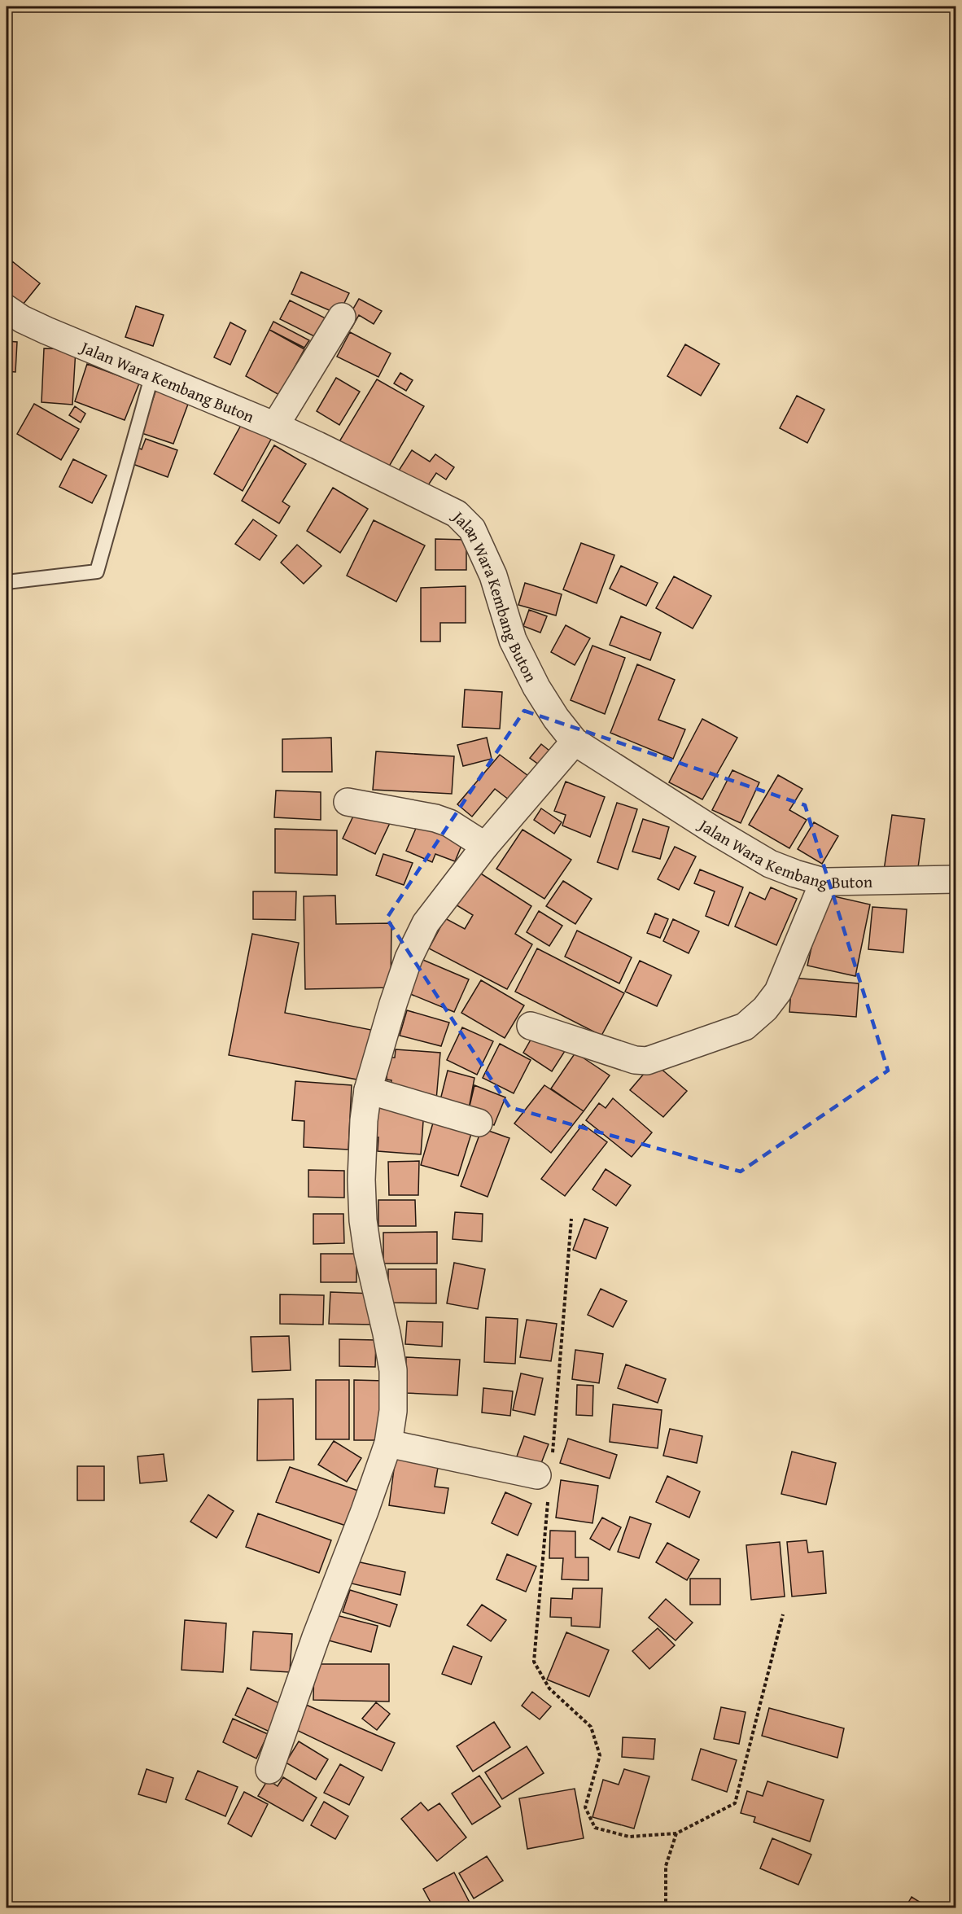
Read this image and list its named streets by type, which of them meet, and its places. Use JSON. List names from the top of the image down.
{
  "streets": {
    "street": ["Jalan Wara Kembang Buton"]
  }
}
